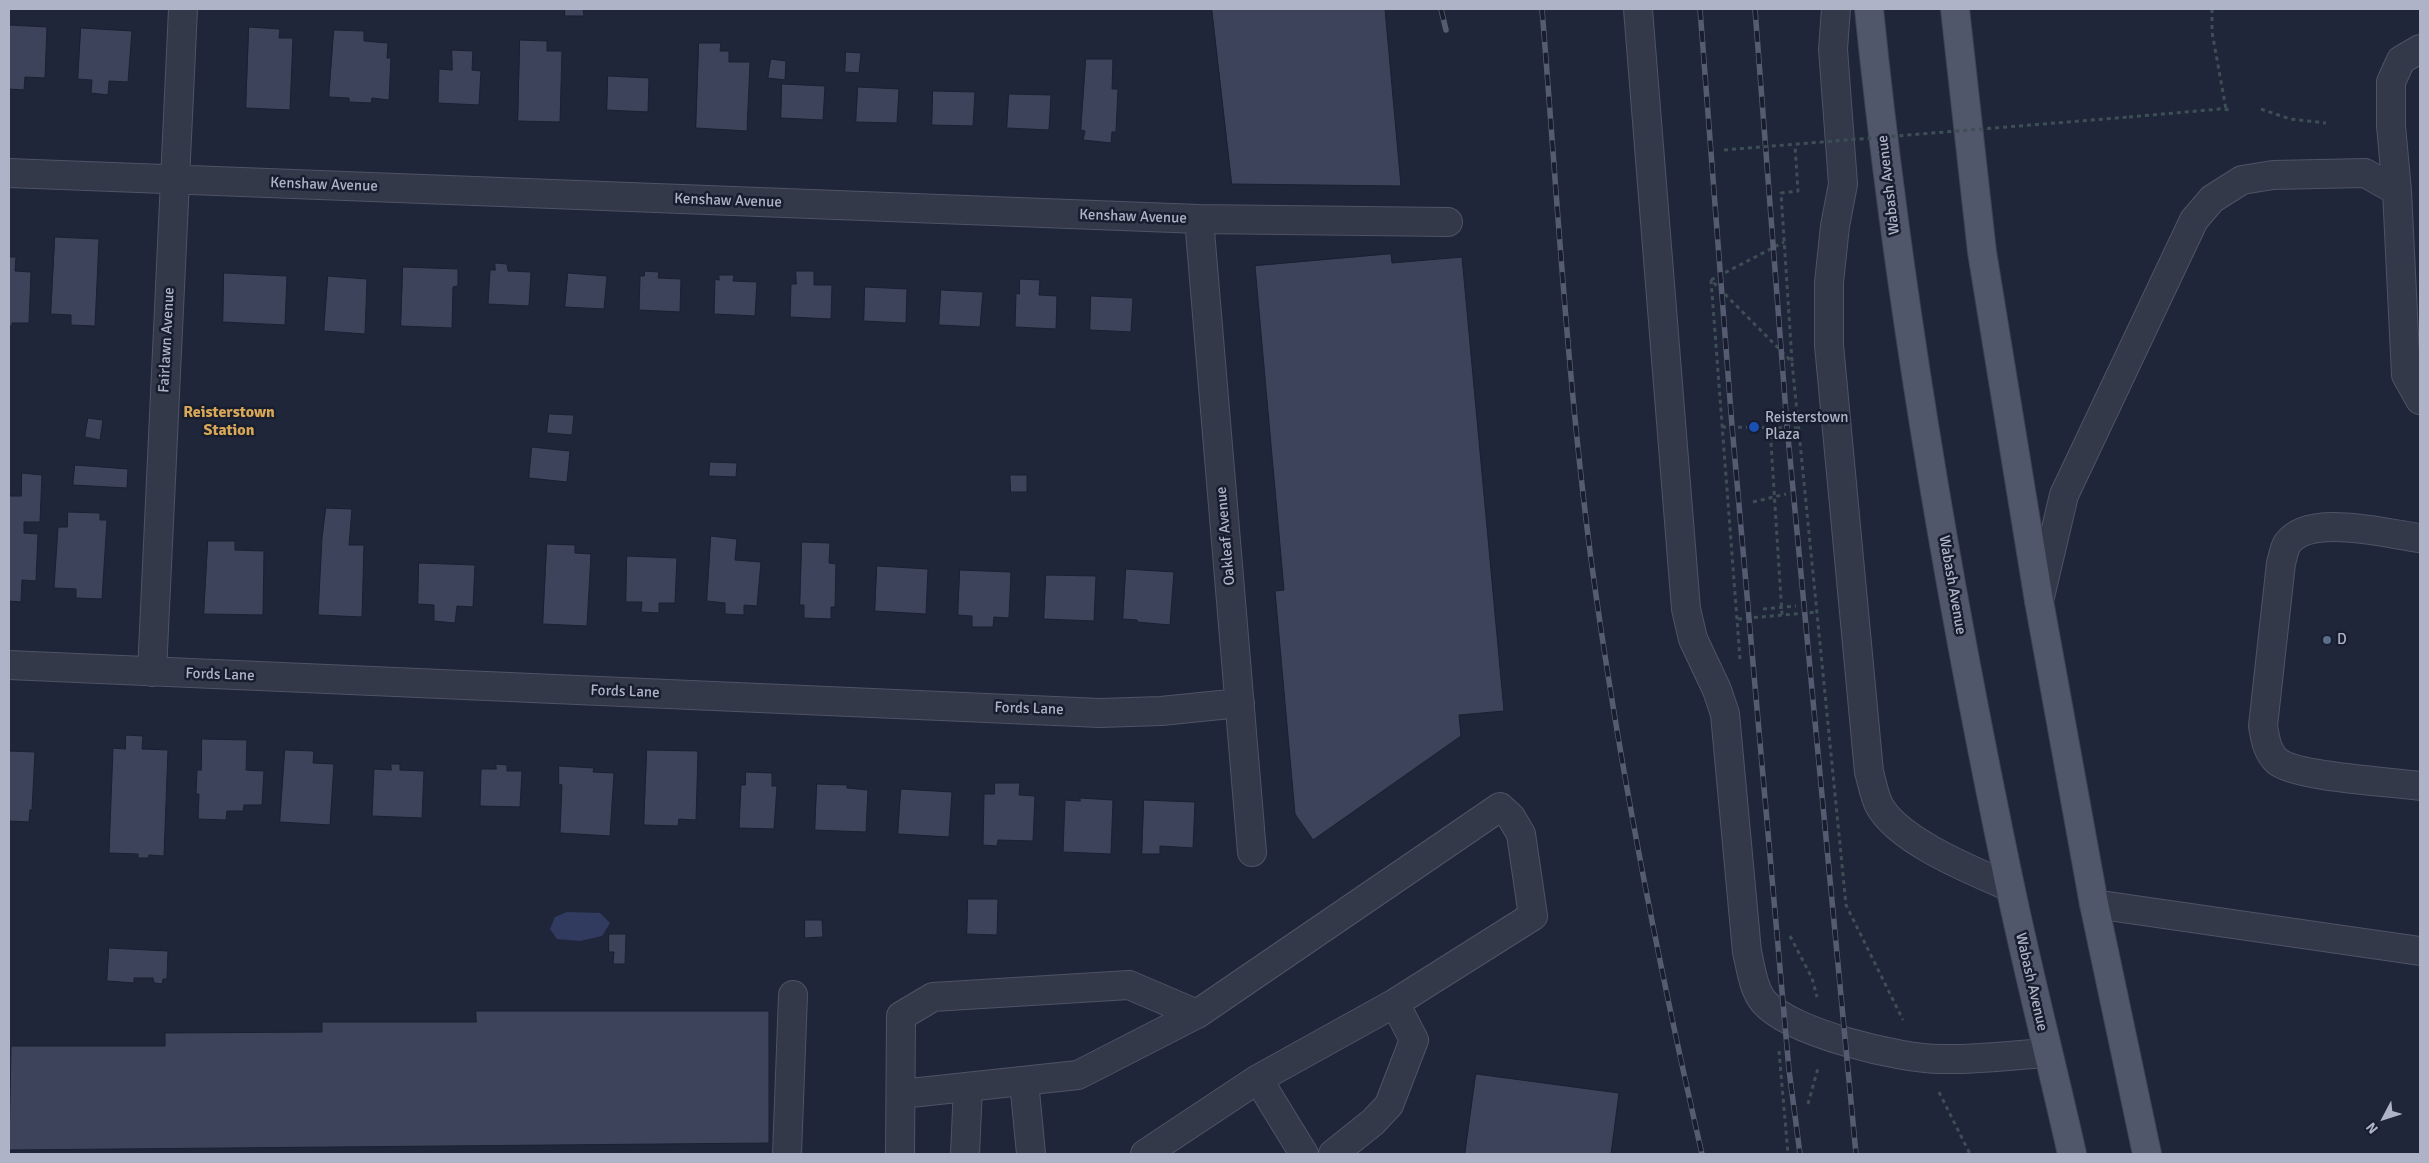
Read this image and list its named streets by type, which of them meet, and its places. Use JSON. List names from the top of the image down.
{
  "streets": {
    "main road": ["Wabash Avenue"],
    "street": [
      "Kenshaw Avenue",
      "Fairlawn Avenue",
      "Oakleaf Avenue",
      "Fords Lane"
    ]
  },
  "crossings": [
    ["Kenshaw Avenue", "Fairlawn Avenue"],
    ["Kenshaw Avenue", "Oakleaf Avenue"],
    ["Fairlawn Avenue", "Fords Lane"],
    ["Oakleaf Avenue", "Fords Lane"]
  ],
  "districts": ["Reisterstown Station"],
  "places": ["Reisterstown Plaza", "D"],
  "north": "bottom left"
}
